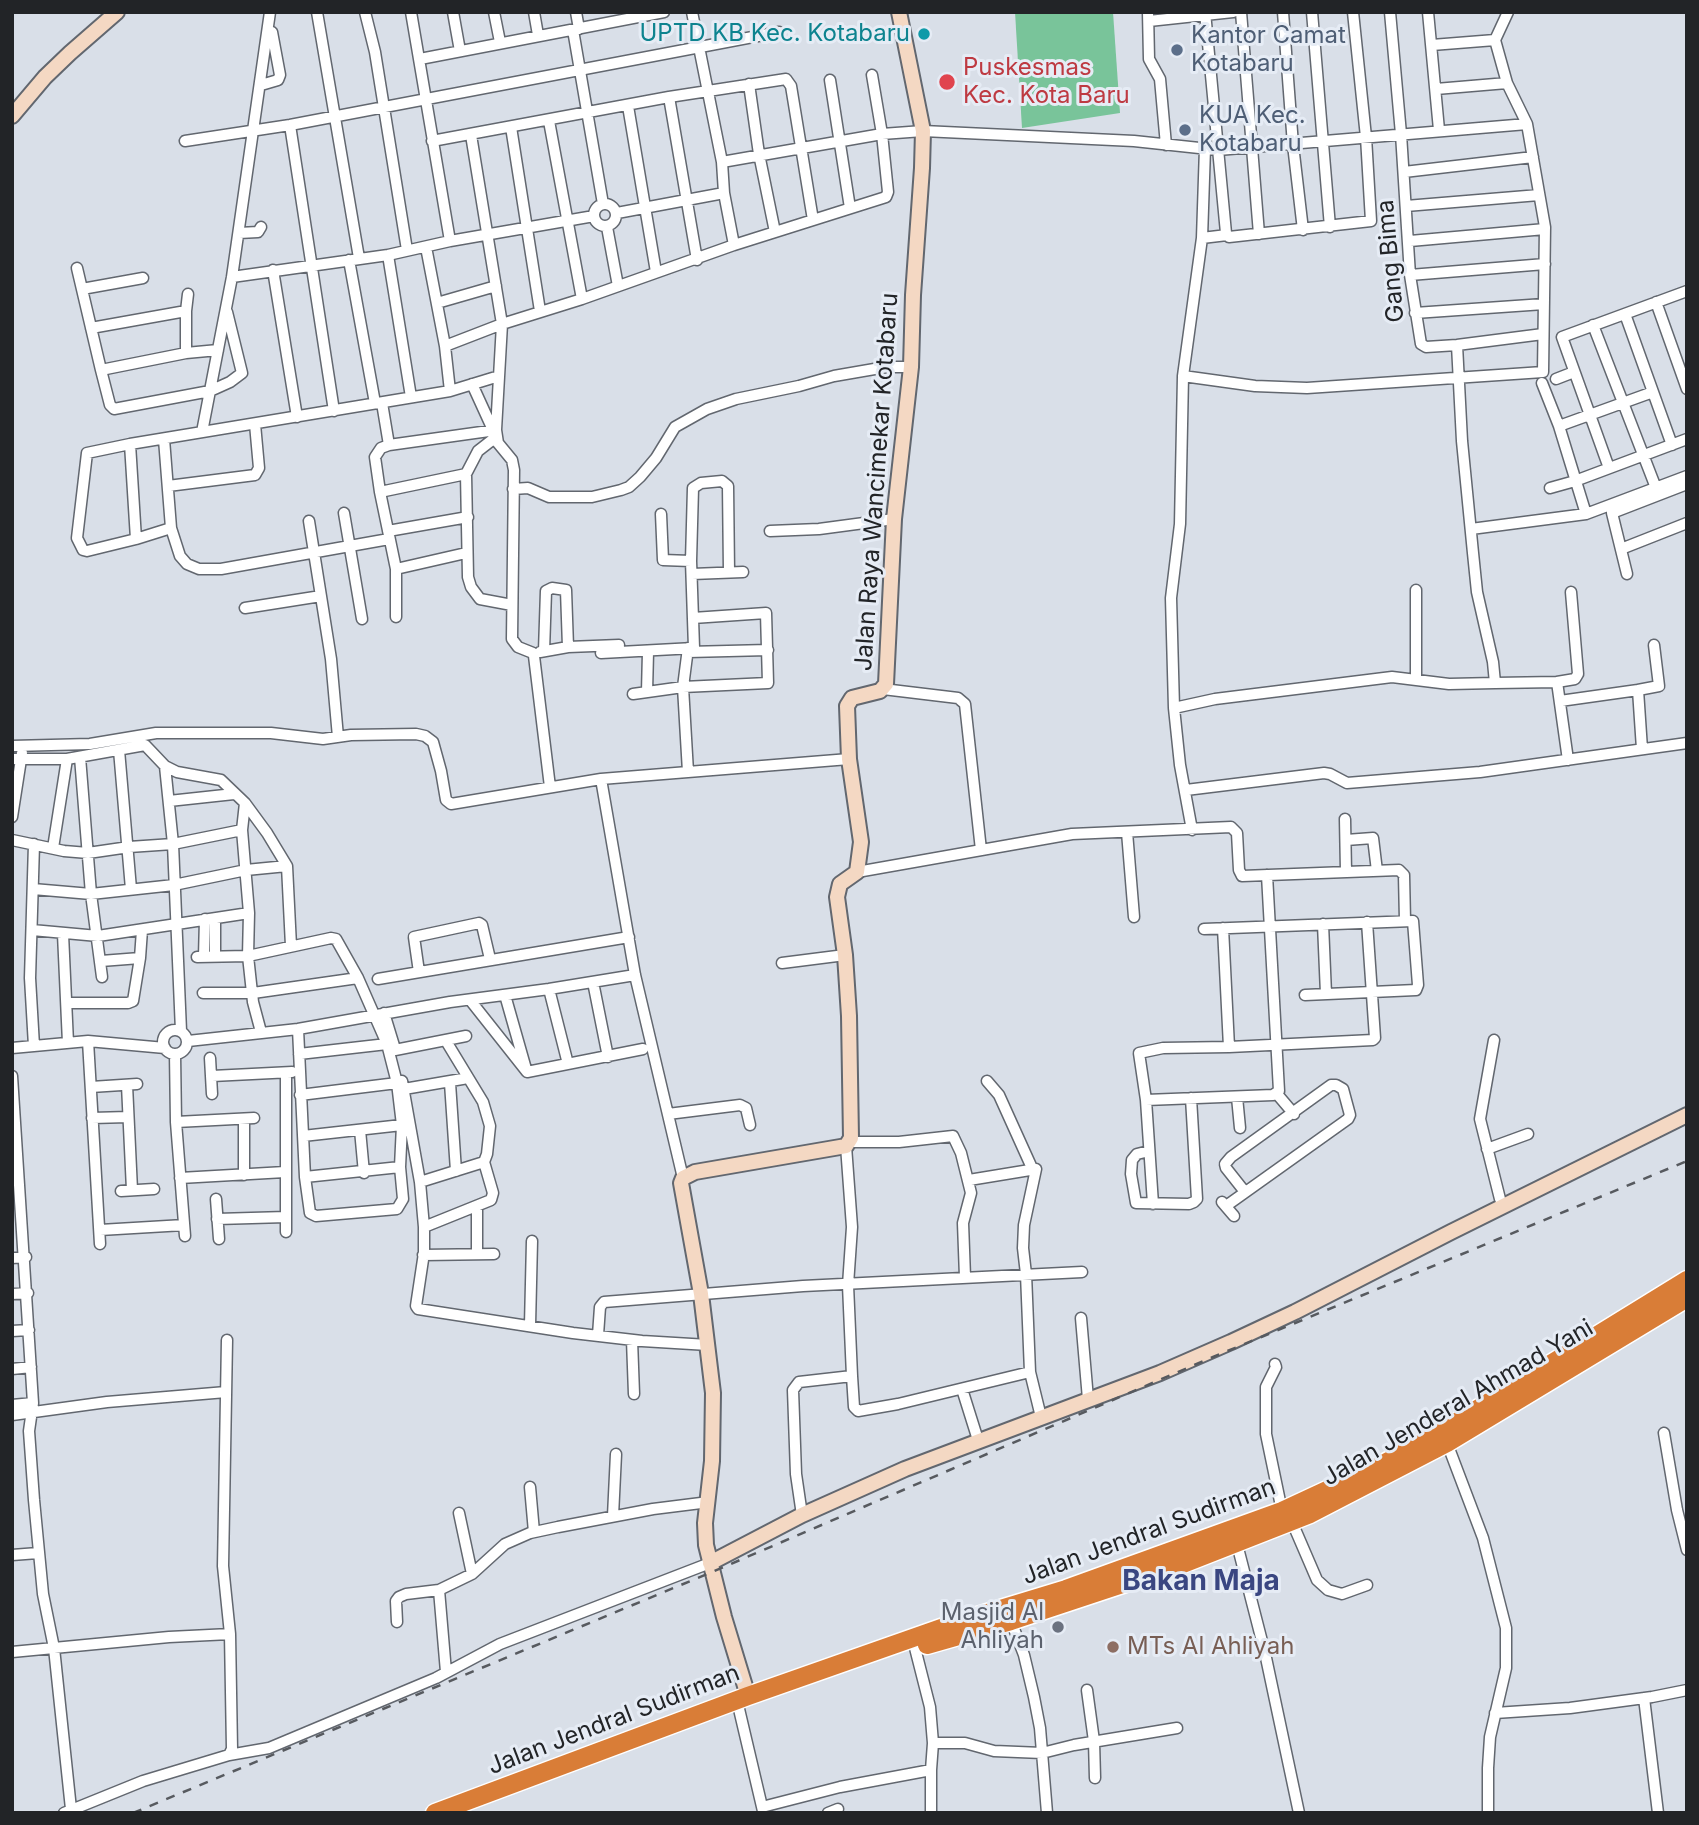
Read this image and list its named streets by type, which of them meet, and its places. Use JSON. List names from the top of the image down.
{
  "streets": {
    "highway": ["Jalan Jenderal Ahmad Yani", "Jalan Jendral Sudirman"],
    "street": ["Gang Bima", "Jalan Raya Wancimekar Kotabaru"]
  },
  "crossings": [
    ["Jalan Jenderal Ahmad Yani", "Jalan Jendral Sudirman"]
  ],
  "districts": ["Bakan Maja"],
  "places": [
    "UPTD KB Kec. Kotabaru",
    "Kantor Camat Kotabaru",
    "Puskesmas Kec. Kota Baru",
    "KUA Kec. Kotabaru",
    "Masjid Al Ahliyah",
    "MTs Al Ahliyah"
  ]
}
